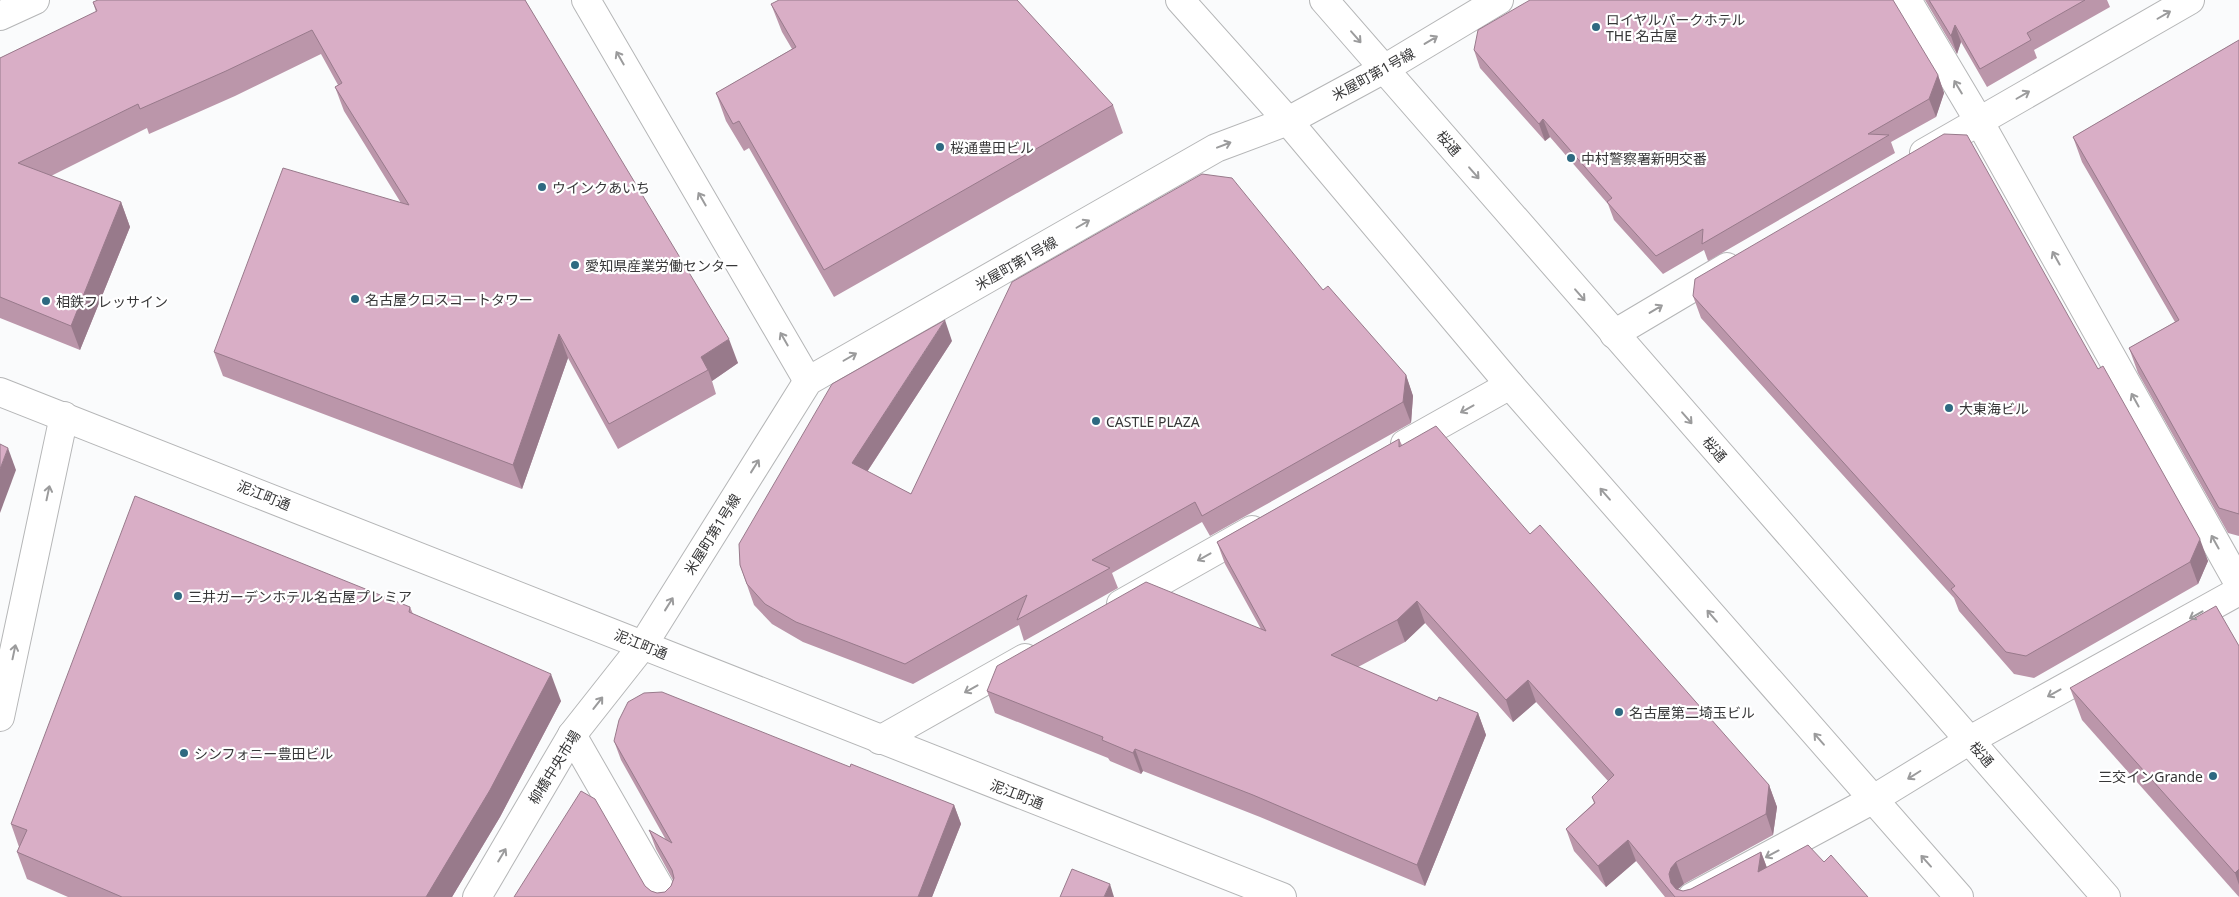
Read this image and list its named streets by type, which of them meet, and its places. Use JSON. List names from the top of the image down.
{
  "streets": {
    "street": [
      "米屋町第1号線",
      "桜通",
      "泥江町通",
      "柳橋中央市場"
    ]
  },
  "crossings": [
    ["米屋町第1号線", "桜通"],
    ["米屋町第1号線", "泥江町通"],
    ["米屋町第1号線", "柳橋中央市場"],
    ["泥江町通", "柳橋中央市場"]
  ],
  "one_way": ["米屋町第1号線", "柳橋中央市場"],
  "places": [
    "ロイヤルパークホテル THE 名古屋",
    "桜通豊田ビル",
    "中村警察署新明交番",
    "ウインクあいち",
    "愛知県産業労働センター",
    "名古屋クロスコートタワー",
    "相鉄フレッサイン",
    "大東海ビル",
    "CASTLE PLAZA",
    "三井ガーデンホテル名古屋プレミア",
    "名古屋第二埼玉ビル",
    "シンフォニー豊田ビル",
    "三交インGrande"
  ]
}
